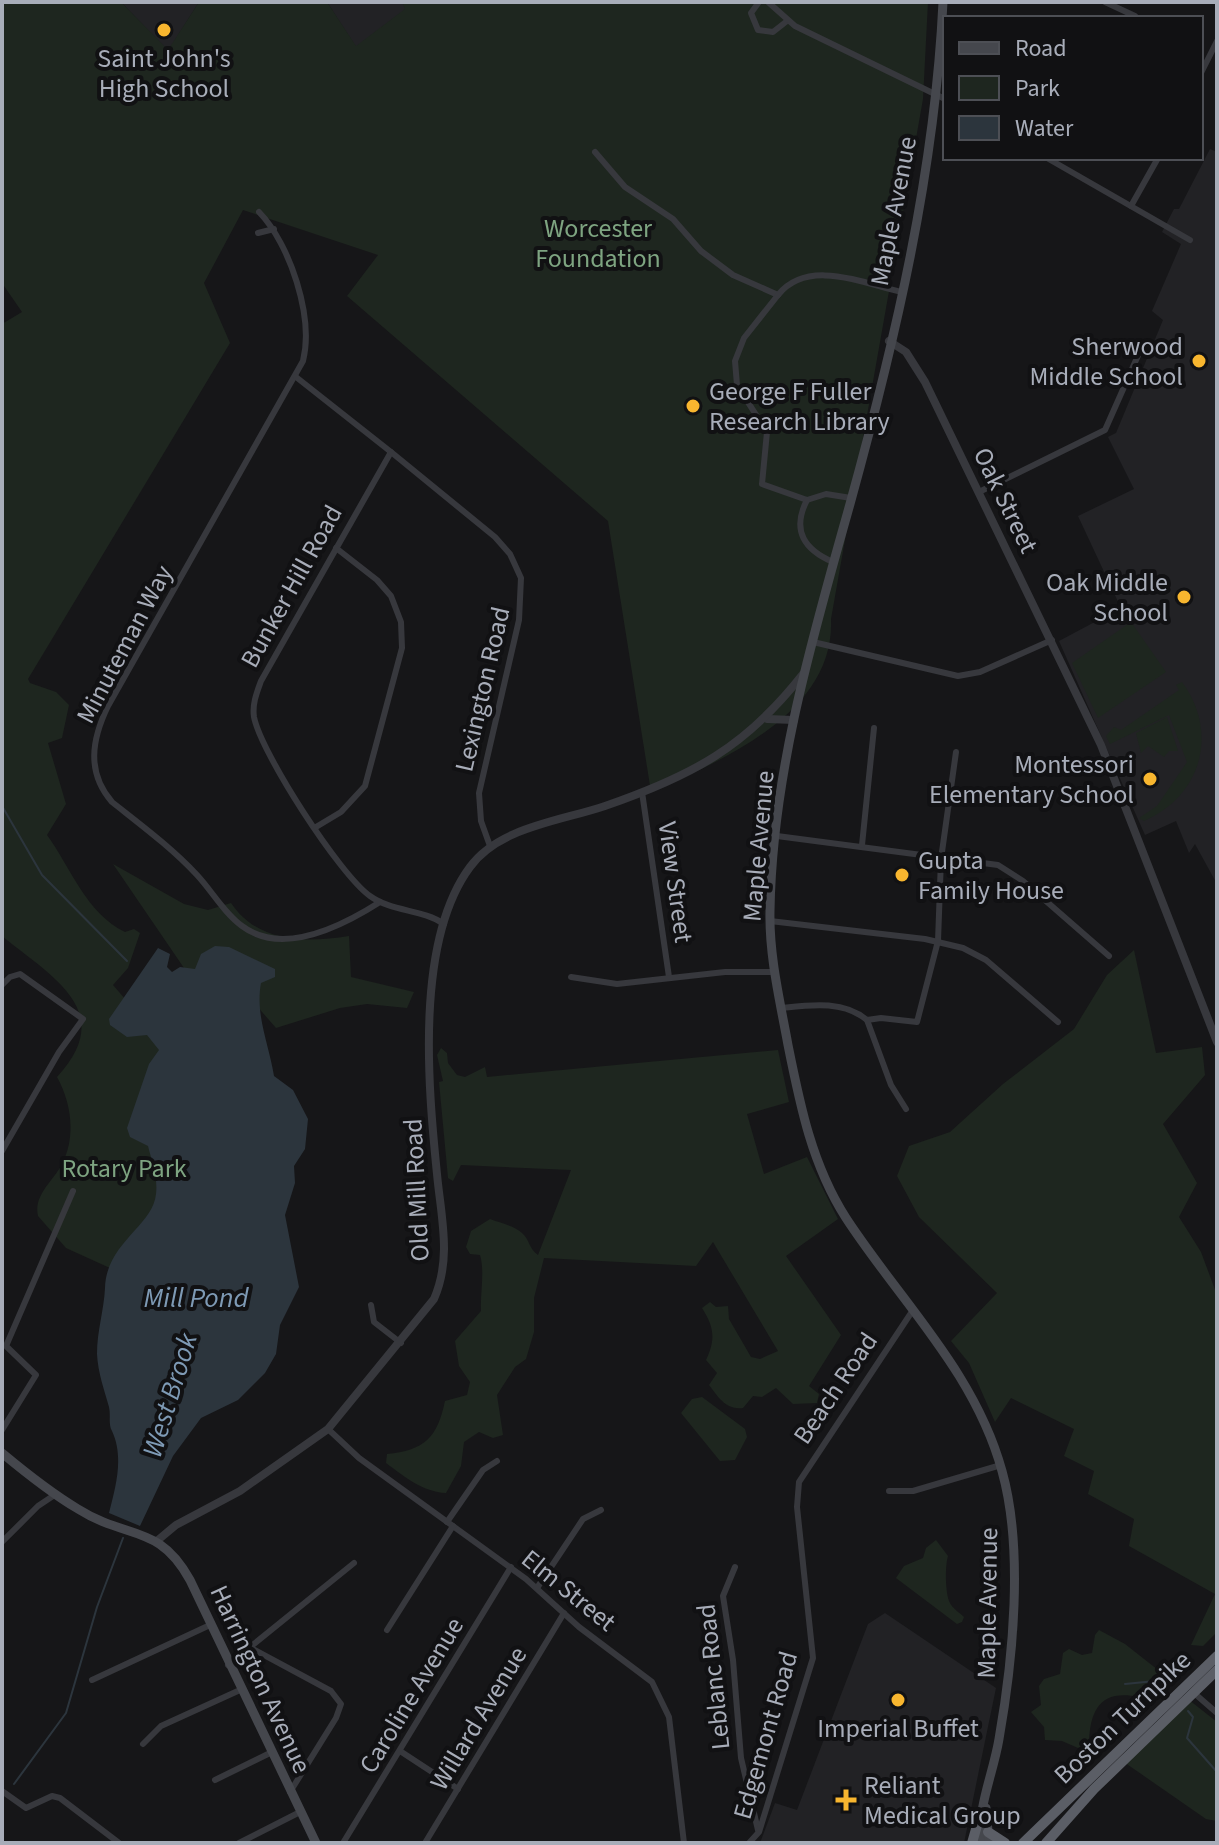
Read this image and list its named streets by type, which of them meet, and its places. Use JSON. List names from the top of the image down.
{
  "streets": {
    "highway": ["Boston Turnpike"],
    "main road": ["Maple Avenue", "Harrington Avenue"],
    "street": [
      "Oak Street",
      "Bunker Hill Road",
      "Minuteman Way",
      "Lexington Road",
      "View Street",
      "Old Mill Road",
      "Beach Road",
      "Elm Street",
      "Leblanc Road",
      "Caroline Avenue",
      "Willard Avenue",
      "Edgemont Road"
    ]
  },
  "crossings": [
    ["Maple Avenue", "Oak Street"],
    ["Maple Avenue", "Beach Road"],
    ["Bunker Hill Road", "Minuteman Way"],
    ["Bunker Hill Road", "Lexington Road"],
    ["Bunker Hill Road", "Old Mill Road"],
    ["Lexington Road", "Old Mill Road"],
    ["Old Mill Road", "Elm Street"],
    ["Old Mill Road", "Harrington Avenue"],
    ["Beach Road", "Edgemont Road"],
    ["Elm Street", "Caroline Avenue"],
    ["Elm Street", "Willard Avenue"],
    ["Leblanc Road", "Edgemont Road"]
  ],
  "water": ["Mill Pond", "West Brook"],
  "parks": ["Worcester Foundation", "Rotary Park"],
  "places": {
    "other": [
      "Saint John's High School",
      "Sherwood Middle School",
      "George F Fuller Research Library",
      "Oak Middle School",
      "Montessori Elementary School",
      "Gupta Family House",
      "Imperial Buffet"
    ],
    "health": ["Reliant Medical Group"]
  },
  "legend": ["Road", "Park", "Water"]
}
